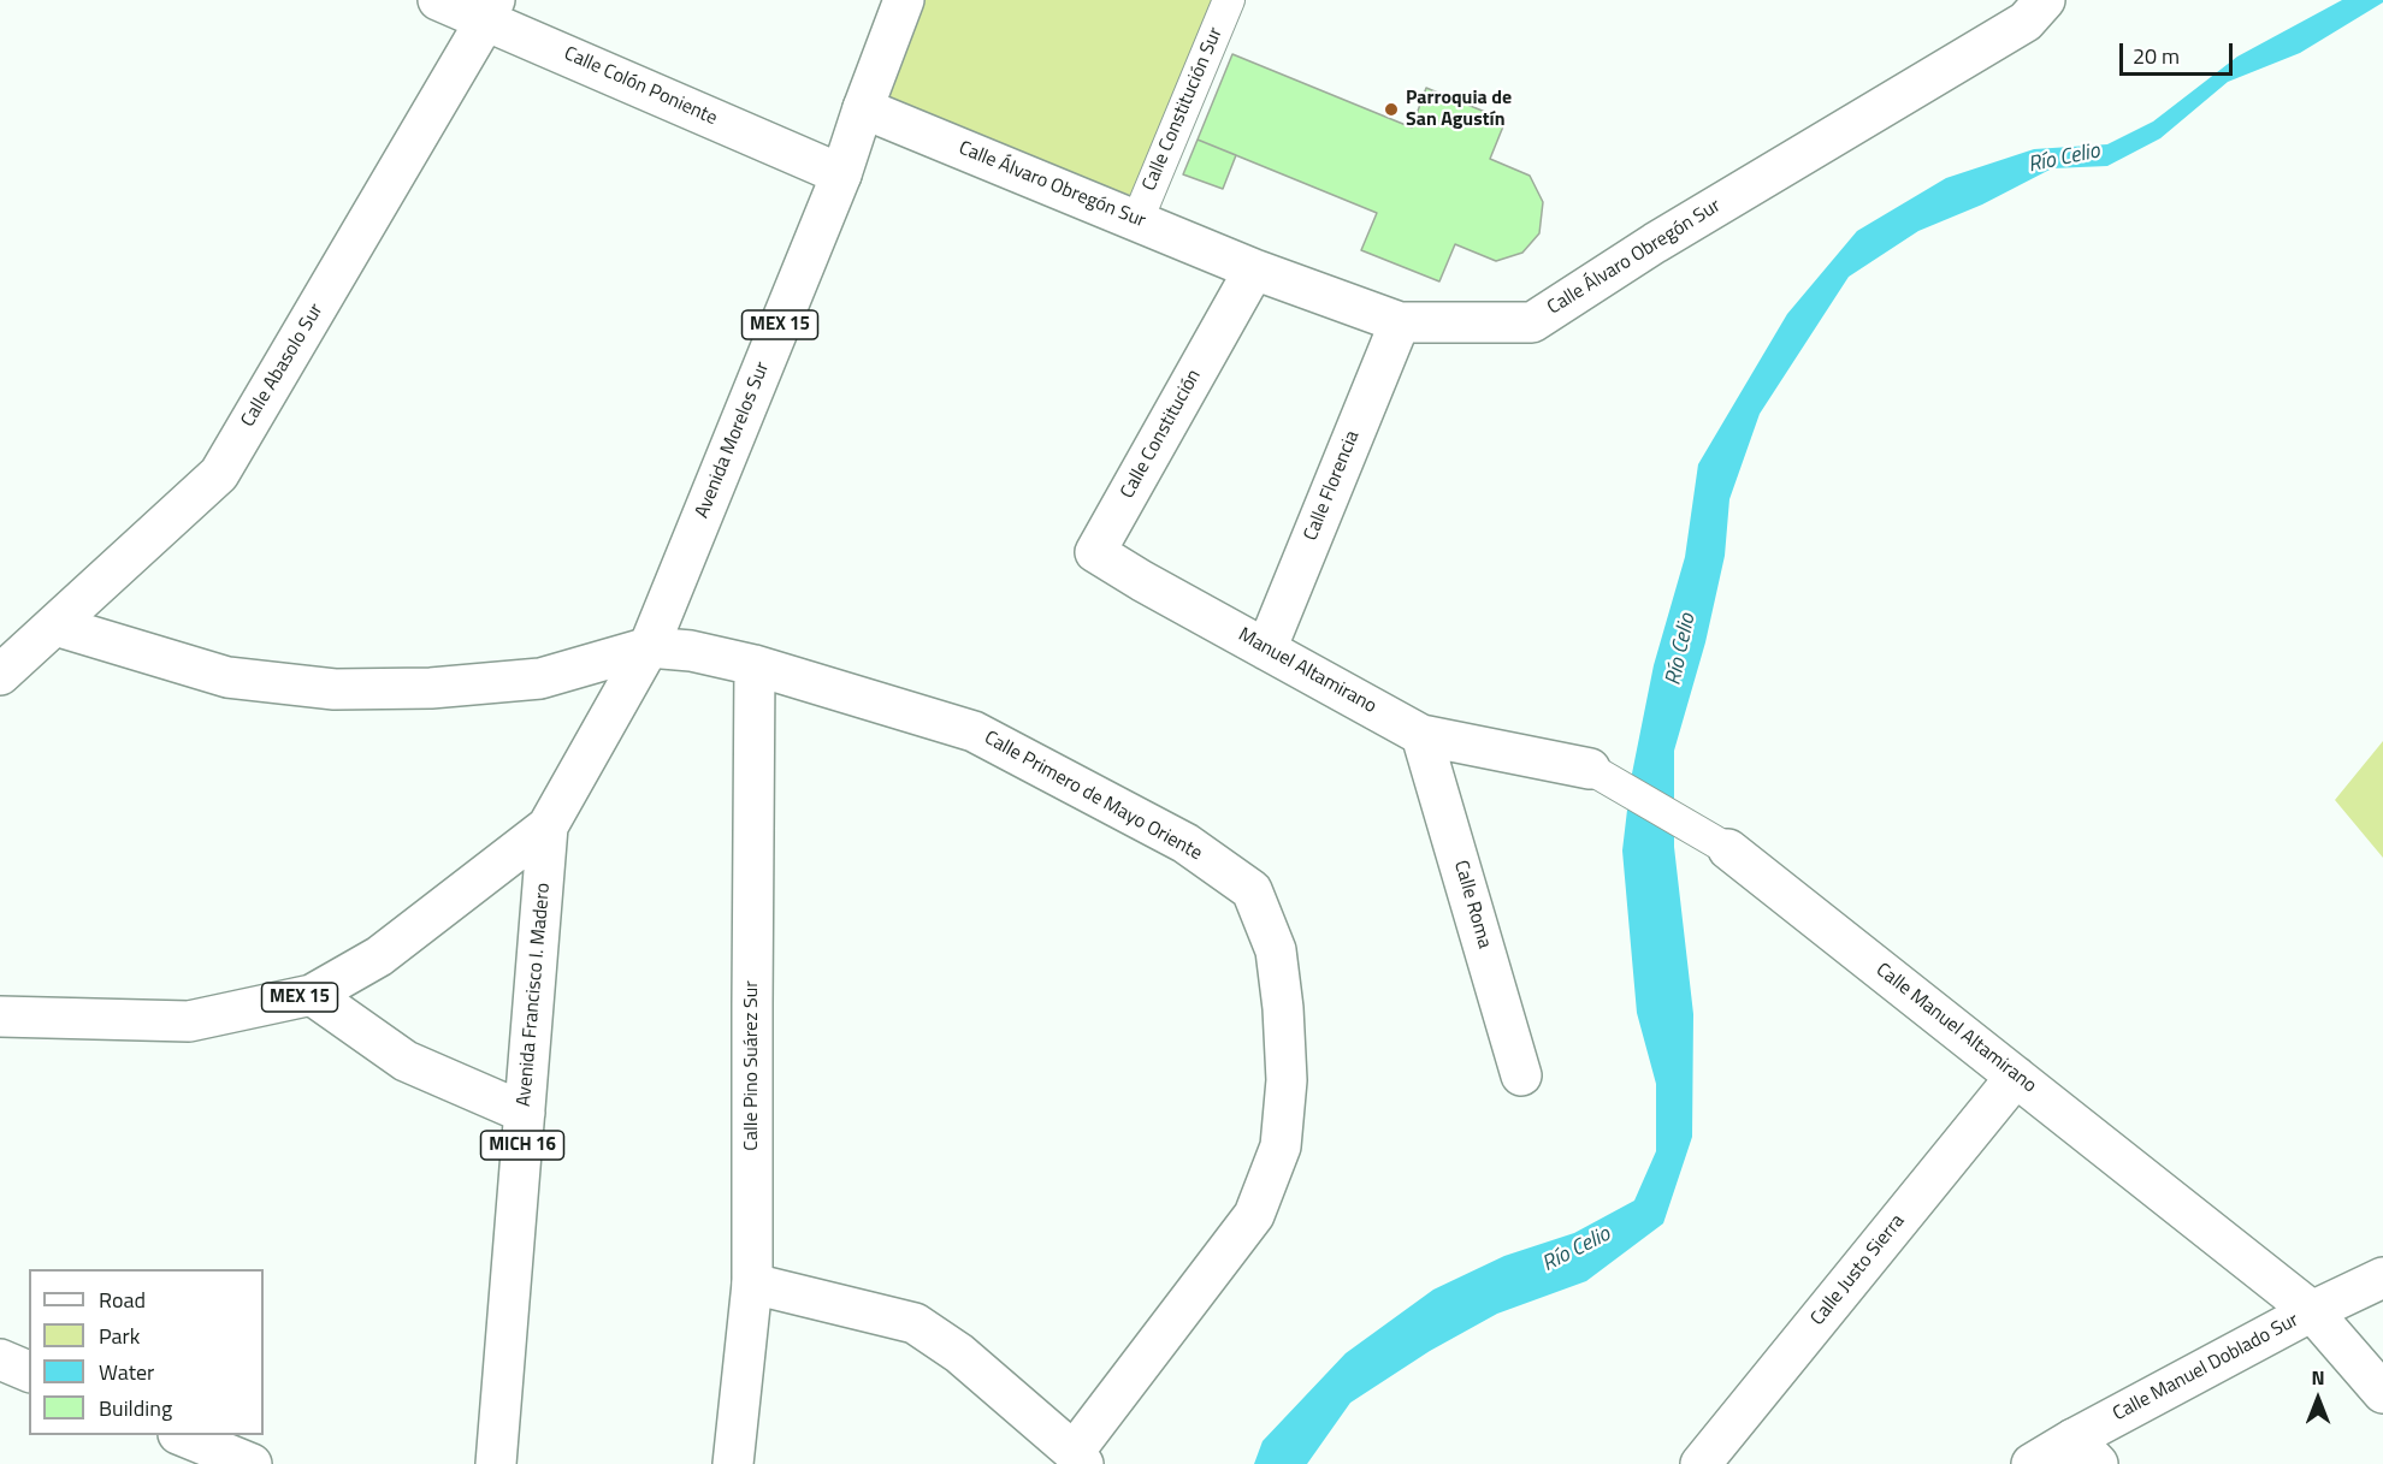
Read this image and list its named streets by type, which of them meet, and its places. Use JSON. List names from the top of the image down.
{
  "streets": {
    "street": [
      "Calle Colón Poniente",
      "Calle Constitución Sur",
      "Calle Álvaro Obregón Sur",
      "MEX 15",
      "Calle Abasolo Sur",
      "Calle Constitución",
      "Avenida Morelos Sur",
      "Calle Florencia",
      "Manuel Altamirano",
      "Calle Primero de Mayo Oriente",
      "Calle Roma",
      "Avenida Francisco I. Madero",
      "Calle Manuel Altamirano",
      "Calle Pino Suárez Sur",
      "MICH 16",
      "Calle Justo Sierra",
      "Calle Manuel Doblado Sur"
    ]
  },
  "crossings": [
    ["Calle Colón Poniente", "Calle Abasolo Sur"],
    ["Calle Colón Poniente", "Avenida Morelos Sur"],
    ["Calle Constitución Sur", "Calle Álvaro Obregón Sur"],
    ["Calle Álvaro Obregón Sur", "Calle Constitución"],
    ["Calle Álvaro Obregón Sur", "Avenida Morelos Sur"],
    ["Calle Álvaro Obregón Sur", "Calle Florencia"],
    ["MEX 15", "Avenida Morelos Sur"],
    ["MEX 15", "Avenida Francisco I. Madero"],
    ["Calle Constitución", "Manuel Altamirano"],
    ["Avenida Morelos Sur", "Calle Primero de Mayo Oriente"],
    ["Avenida Morelos Sur", "Avenida Francisco I. Madero"],
    ["Calle Florencia", "Manuel Altamirano"],
    ["Manuel Altamirano", "Calle Roma"],
    ["Manuel Altamirano", "Calle Manuel Altamirano"],
    ["Calle Primero de Mayo Oriente", "Calle Pino Suárez Sur"],
    ["Calle Manuel Altamirano", "Calle Justo Sierra"],
    ["Calle Manuel Altamirano", "Calle Manuel Doblado Sur"]
  ],
  "water": ["Río Celio"],
  "places": ["Parroquia de San Agustín"],
  "legend": [
    "Road",
    "Park",
    "Water",
    "Building"
  ],
  "scale_bar": "20 m",
  "north": "top"
}
